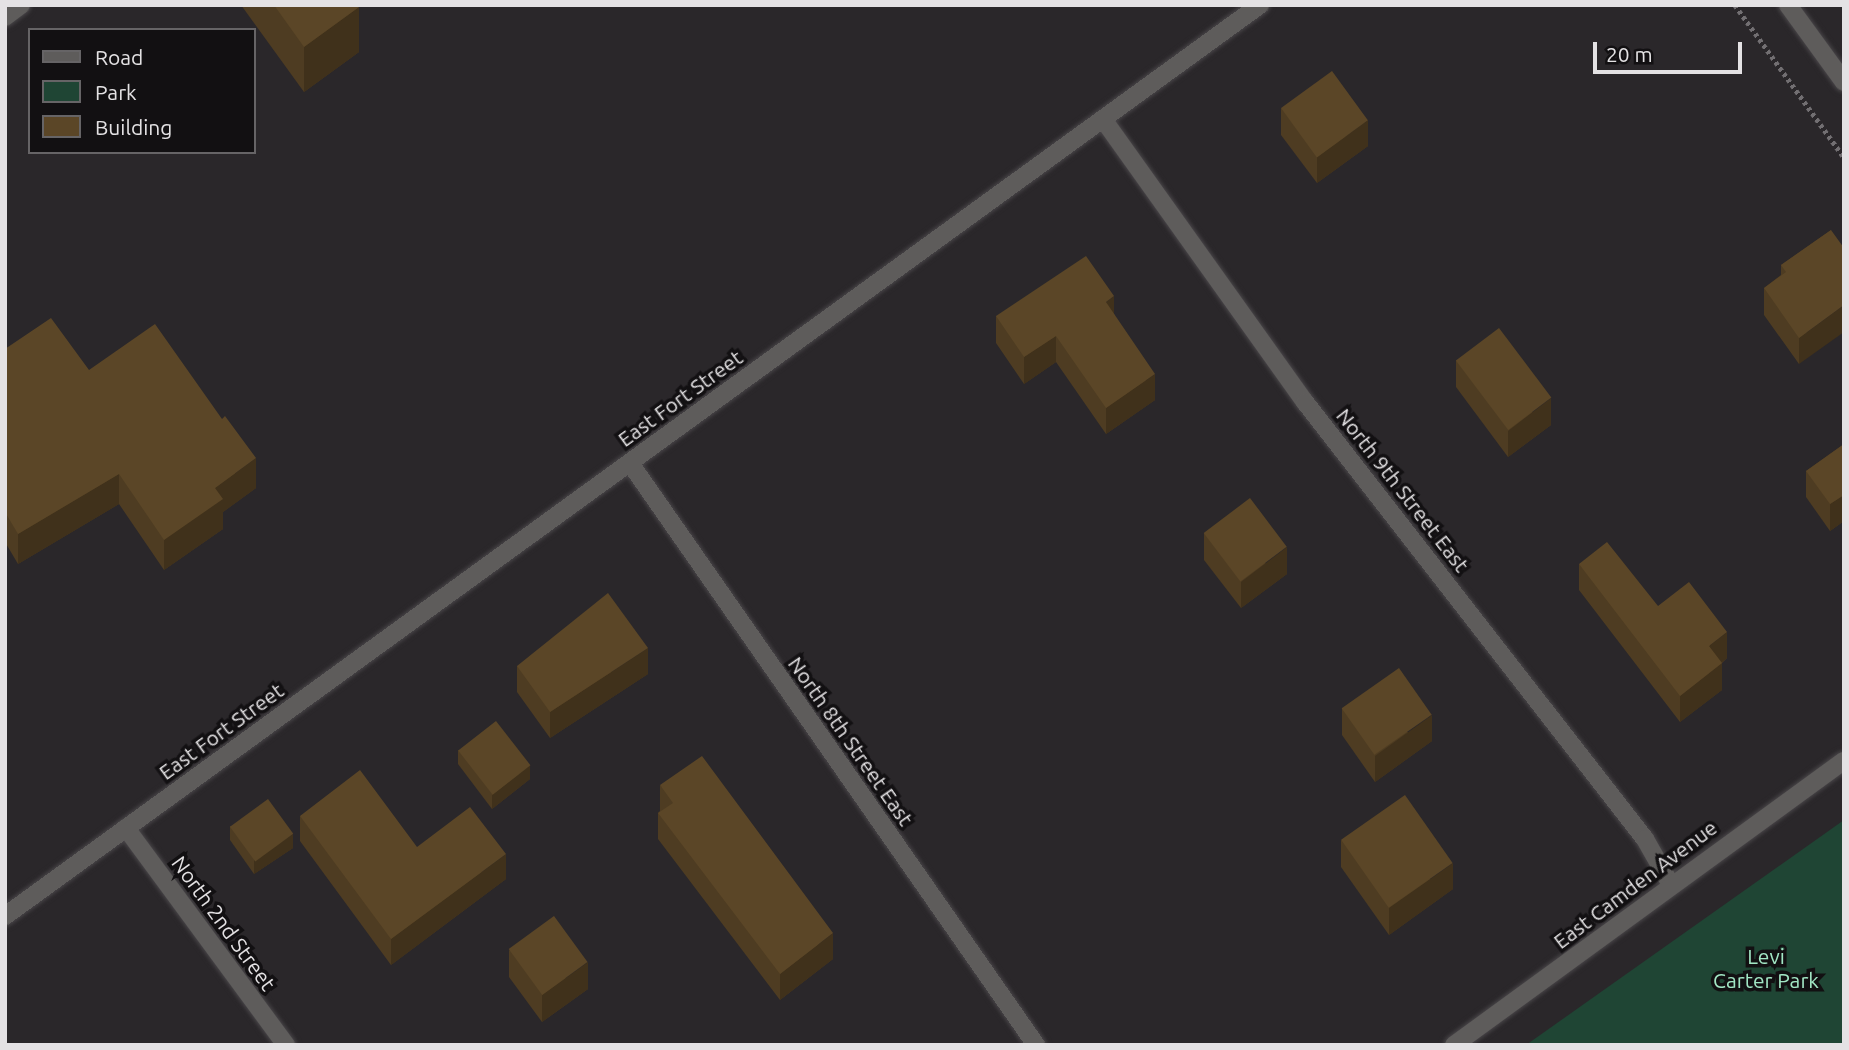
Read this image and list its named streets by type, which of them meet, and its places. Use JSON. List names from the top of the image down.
{
  "streets": {
    "street": [
      "East Fort Street",
      "North 9th Street East",
      "North 8th Street East",
      "East Camden Avenue",
      "North 2nd Street"
    ]
  },
  "crossings": [
    ["East Fort Street", "North 9th Street East"],
    ["East Fort Street", "North 8th Street East"],
    ["East Fort Street", "North 2nd Street"],
    ["North 9th Street East", "East Camden Avenue"]
  ],
  "parks": ["Levi Carter Park"],
  "legend": ["Road", "Park", "Building"],
  "scale_bar": "20 m"
}
